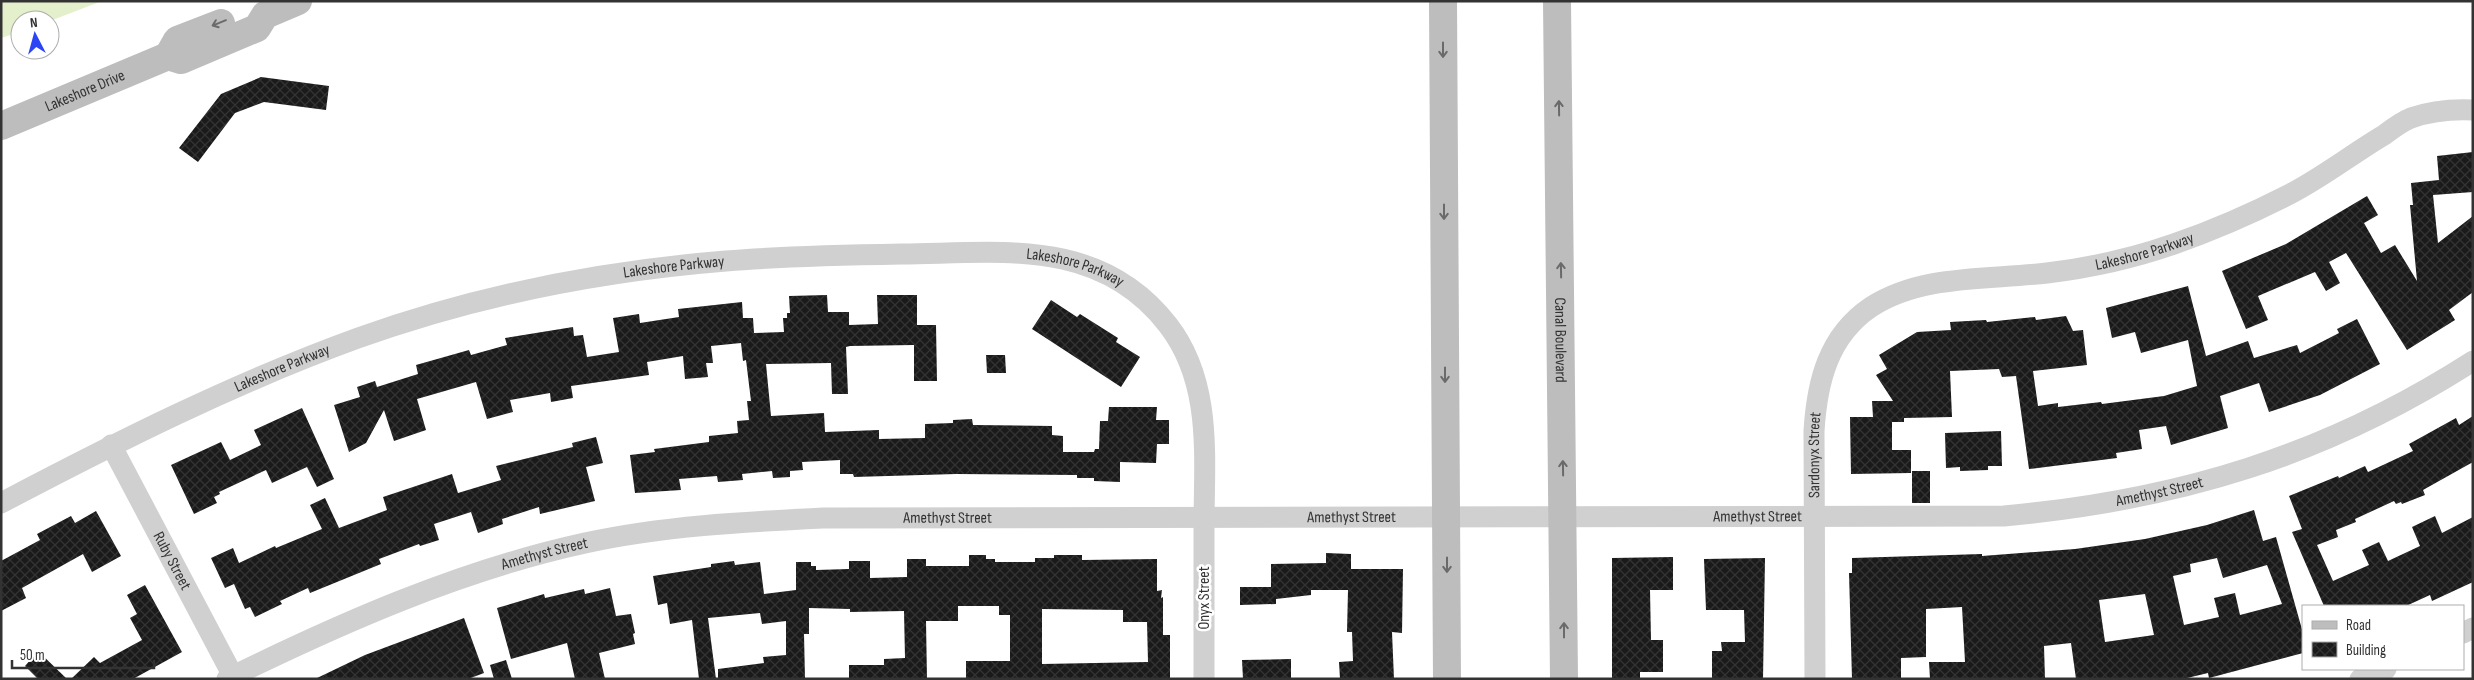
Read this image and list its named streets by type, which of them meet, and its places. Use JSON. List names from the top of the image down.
{
  "streets": {
    "street": [
      "Lakeshore Drive",
      "Lakeshore Parkway",
      "Canal Boulevard",
      "Sardonyx Street",
      "Amethyst Street",
      "Ruby Street",
      "Onyx Street"
    ]
  },
  "crossings": [
    ["Lakeshore Parkway", "Sardonyx Street"],
    ["Lakeshore Parkway", "Amethyst Street"],
    ["Lakeshore Parkway", "Ruby Street"],
    ["Lakeshore Parkway", "Onyx Street"],
    ["Canal Boulevard", "Amethyst Street"],
    ["Sardonyx Street", "Amethyst Street"],
    ["Amethyst Street", "Ruby Street"],
    ["Amethyst Street", "Onyx Street"]
  ],
  "legend": ["Road", "Building"],
  "scale_bar": "50 m",
  "north": "top"
}
